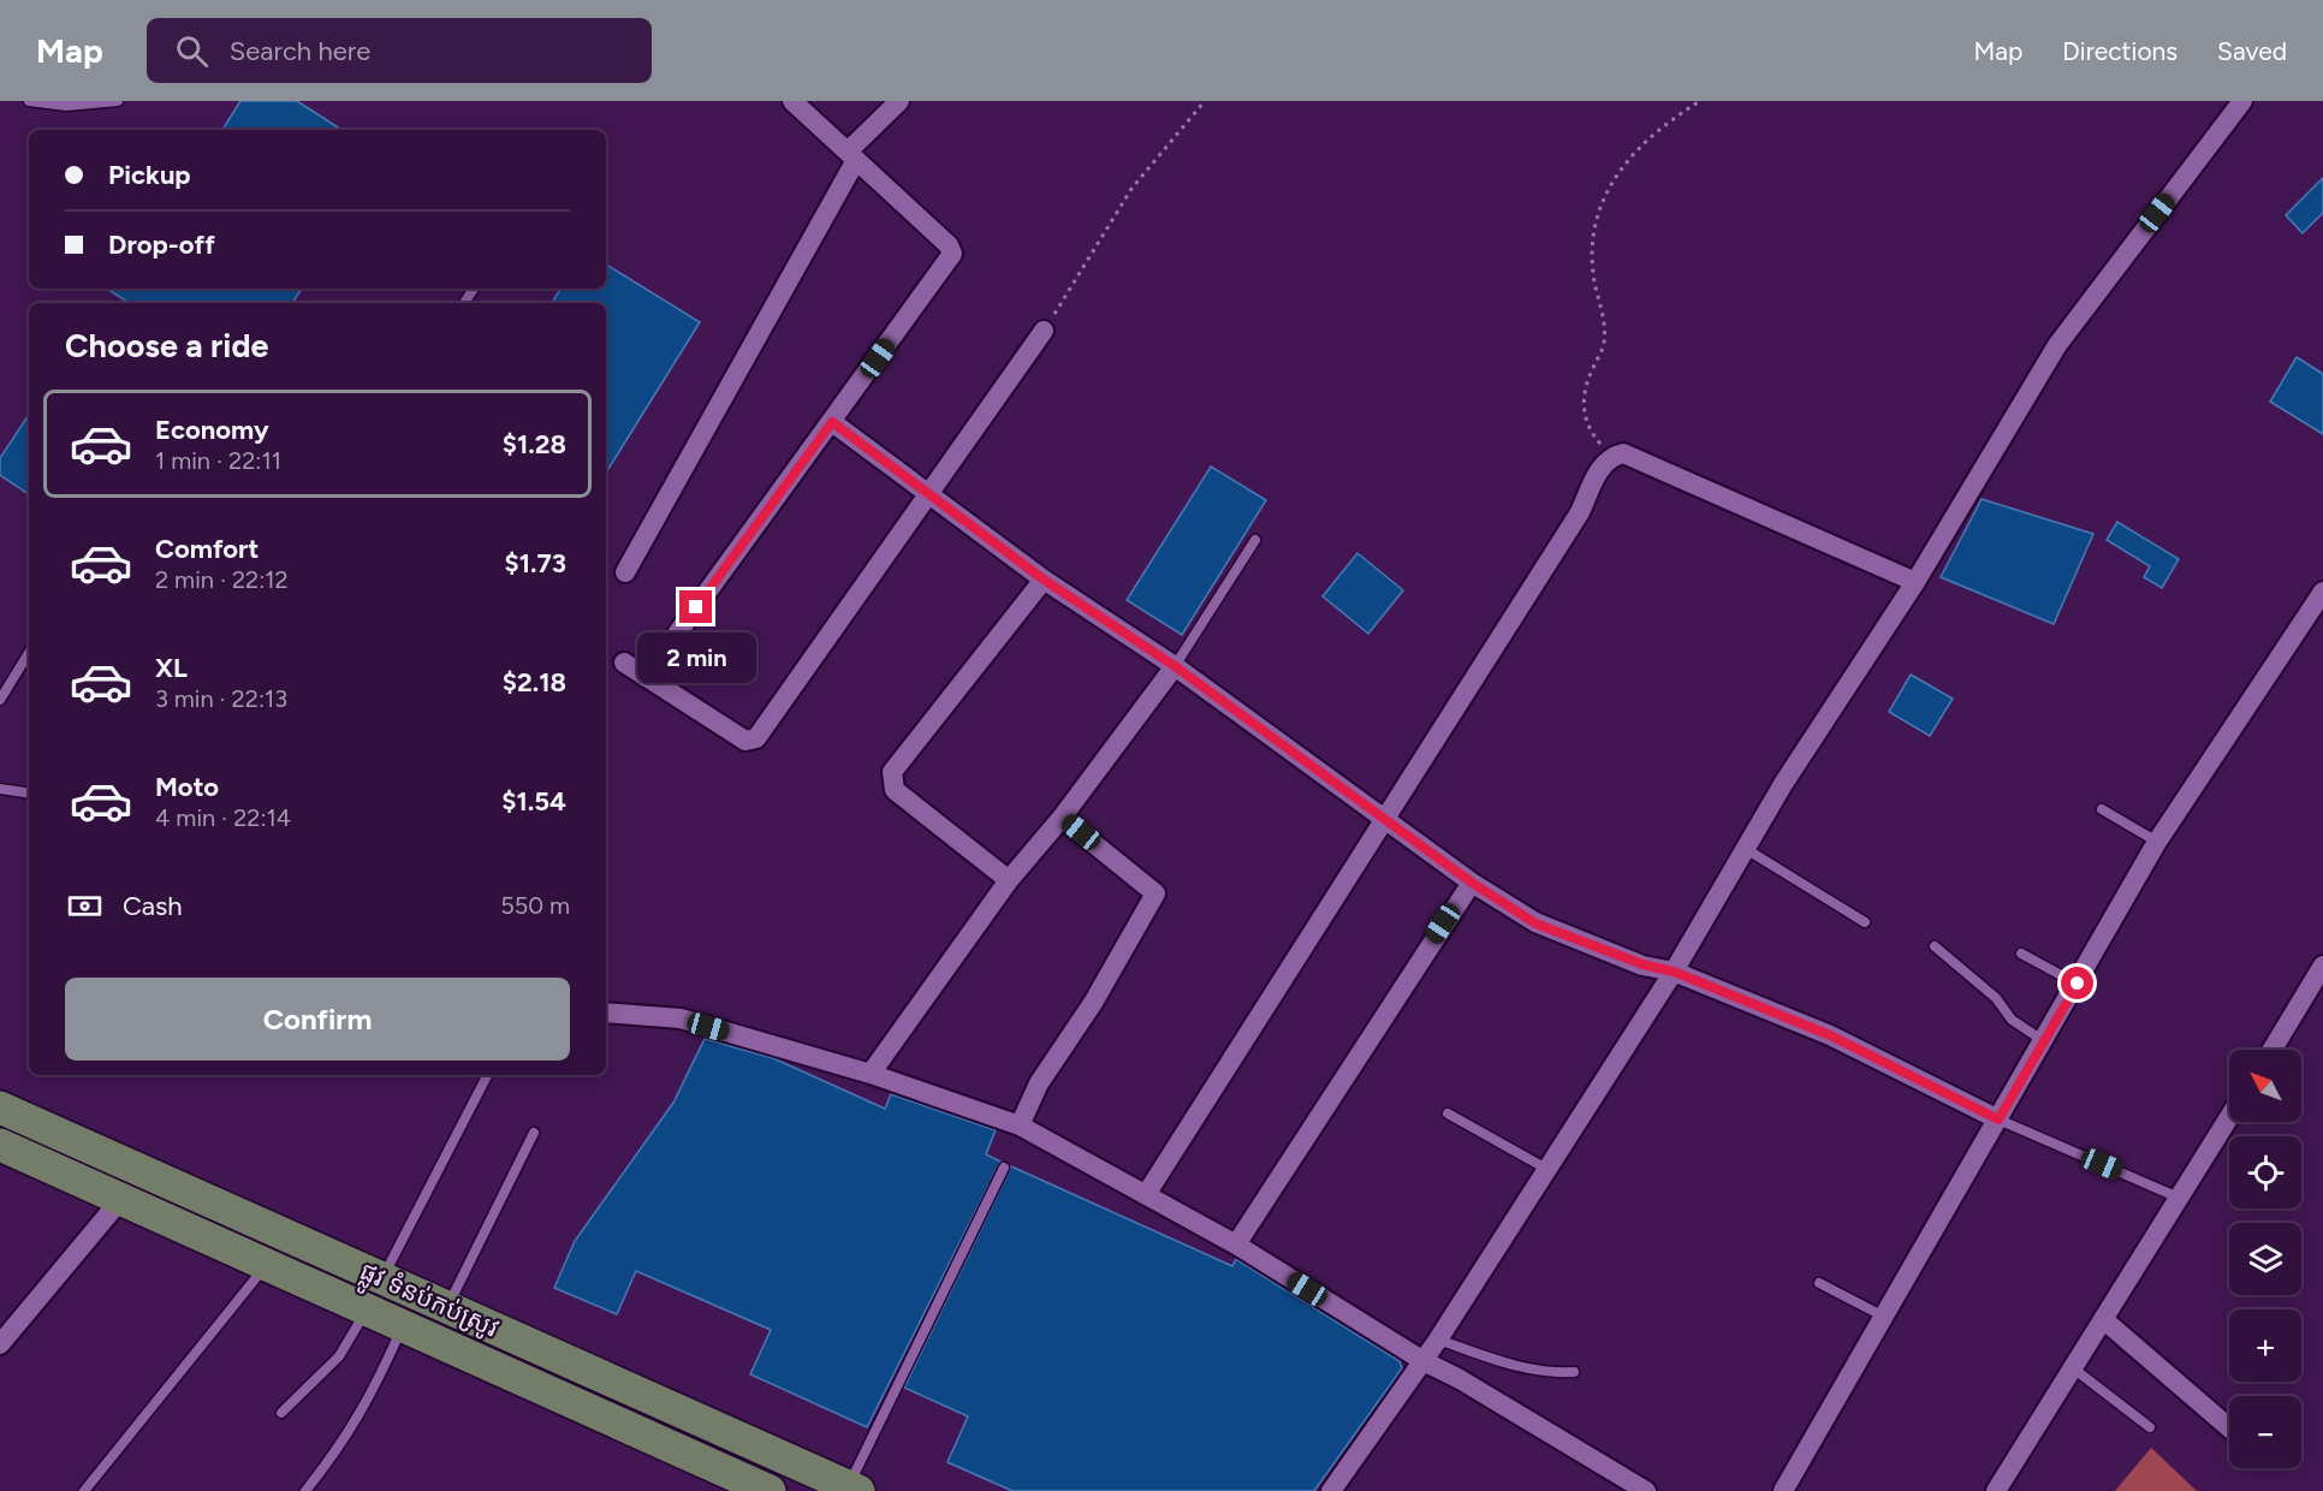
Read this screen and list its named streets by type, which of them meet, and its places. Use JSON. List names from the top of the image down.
{
  "streets": {
    "main road": ["ផ្លូវ ទំនប់កប់ស្រូវ"]
  },
  "north": "top left",
  "page": {
    "header": "Map",
    "search": "Search here",
    "nav": ["Map", "Directions", "Saved"],
    "banner": ["Pickup", "Drop-off"],
    "heading": "Choose a ride",
    "list": [
      {
        "name": "Economy",
        "note": "1 min · 22:11",
        "value": "$1.28"
      },
      {
        "name": "Comfort",
        "note": "2 min · 22:12",
        "value": "$1.73"
      },
      {
        "name": "XL",
        "note": "3 min · 22:13",
        "value": "$2.18"
      },
      {
        "name": "Moto",
        "note": "4 min · 22:14",
        "value": "$1.54"
      }
    ],
    "bubble": "2 min",
    "pay": ["Cash", "550 m"],
    "buttons": "Confirm",
    "map_buttons": ["+", "−"]
  }
}
